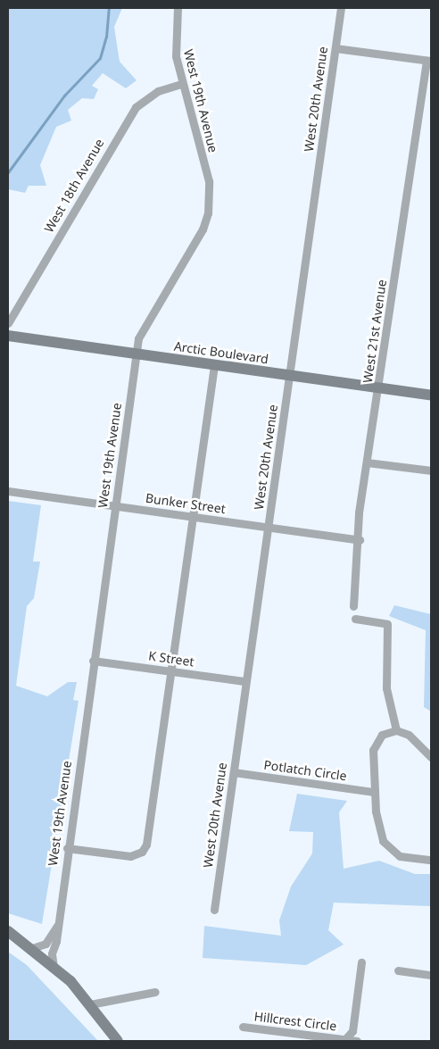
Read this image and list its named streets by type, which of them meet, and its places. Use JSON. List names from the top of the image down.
{
  "streets": {
    "main road": ["Arctic Boulevard"],
    "street": [
      "West 20th Avenue",
      "West 19th Avenue",
      "West 18th Avenue",
      "West 21st Avenue",
      "Bunker Street",
      "K Street",
      "Potlatch Circle",
      "Hillcrest Circle"
    ]
  },
  "crossings": [
    ["West 20th Avenue", "Arctic Boulevard"],
    ["West 20th Avenue", "Bunker Street"],
    ["West 20th Avenue", "K Street"],
    ["West 20th Avenue", "Potlatch Circle"],
    ["West 19th Avenue", "West 18th Avenue"],
    ["West 19th Avenue", "Arctic Boulevard"],
    ["West 19th Avenue", "Bunker Street"],
    ["West 19th Avenue", "K Street"],
    ["West 21st Avenue", "Arctic Boulevard"],
    ["West 21st Avenue", "Bunker Street"]
  ]
}
